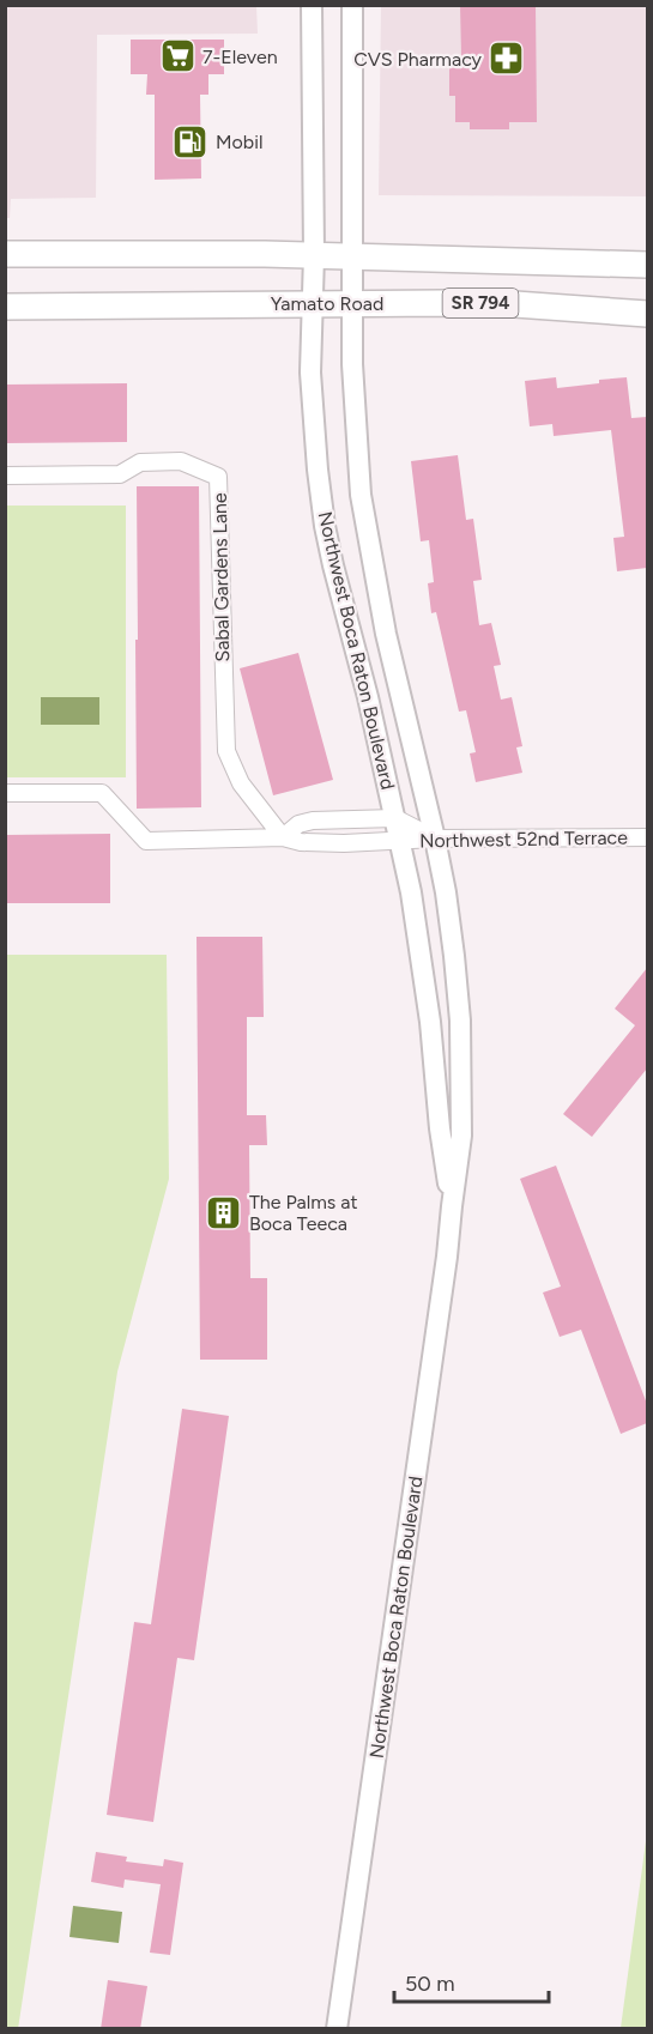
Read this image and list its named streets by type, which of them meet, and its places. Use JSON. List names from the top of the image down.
{
  "streets": {
    "main road": ["Yamato Road", "SR 794"],
    "street": ["Sabal Gardens Lane", "Northwest Boca Raton Boulevard", "Northwest 52nd Terrace"]
  },
  "crossings": [
    ["Yamato Road", "Northwest Boca Raton Boulevard"],
    ["SR 794", "Northwest Boca Raton Boulevard"],
    ["Northwest Boca Raton Boulevard", "Northwest 52nd Terrace"]
  ],
  "places": {
    "supermarket": ["7-Eleven"],
    "pharmacy": ["CVS Pharmacy"],
    "fuel station": ["Mobil"],
    "building": ["The Palms at Boca Teeca"]
  },
  "scale_bar": "50 m"
}
